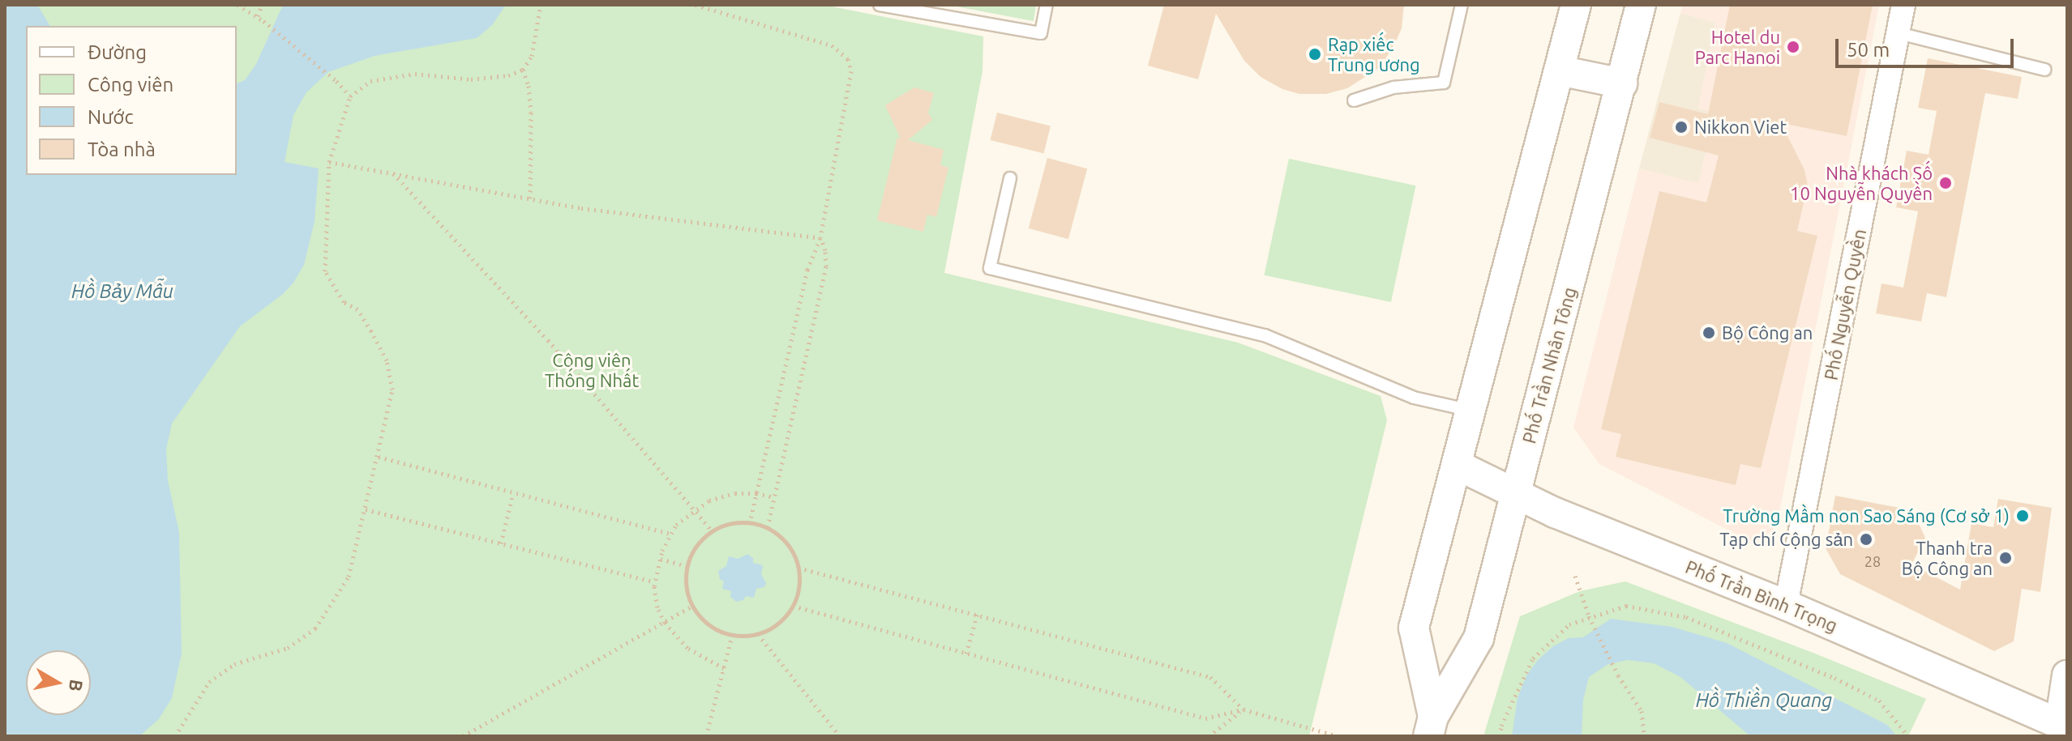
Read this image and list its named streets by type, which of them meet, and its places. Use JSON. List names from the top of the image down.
{
  "streets": {
    "street": ["Phố Nguyễn Quyền", "Phố Trần Nhân Tông", "Phố Trần Bình Trọng"]
  },
  "crossings": [
    ["Phố Nguyễn Quyền", "Phố Trần Bình Trọng"],
    ["Phố Trần Nhân Tông", "Phố Trần Bình Trọng"]
  ],
  "water": ["Hồ Bảy Mẫu", "Hồ Thiền Quang"],
  "parks": ["Công viên Thống Nhất"],
  "places": [
    "Hotel du Parc Hanoi",
    "Rạp xiếc Trung ương",
    "Nikkon Viet",
    "Nhà khách Số 10 Nguyễn Quyền",
    "Bộ Công an",
    "Trường Mầm non Sao Sáng (Cơ sở 1)",
    "Tạp chí Cộng sản",
    "Thanh tra Bộ Công an"
  ],
  "house_numbers": ["28"],
  "legend": [
    "Đường",
    "Công viên",
    "Nước",
    "Tòa nhà"
  ],
  "scale_bar": "50 m",
  "north": "right"
}
